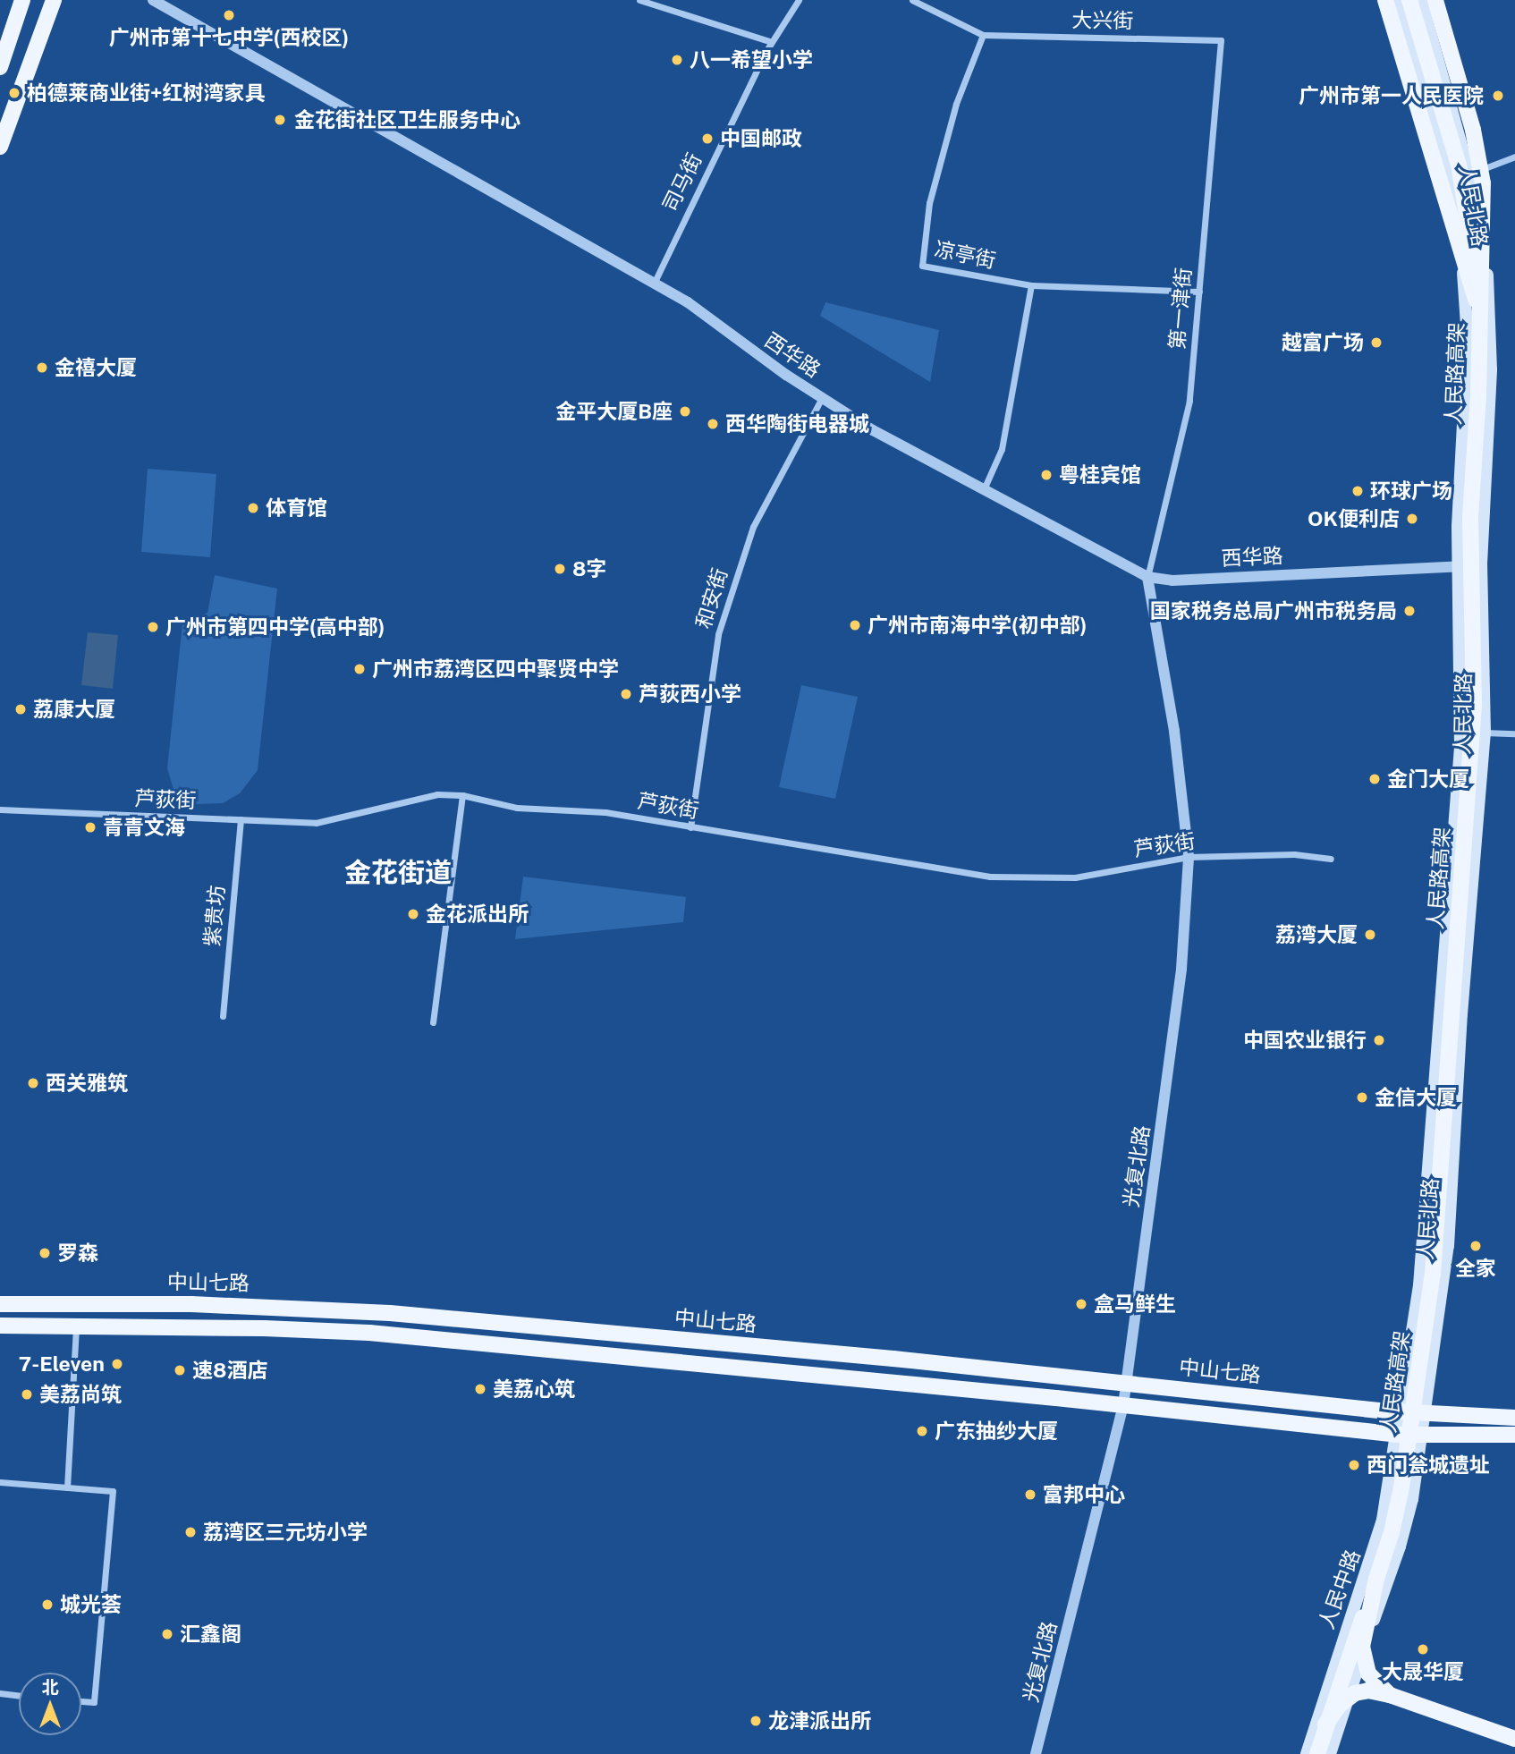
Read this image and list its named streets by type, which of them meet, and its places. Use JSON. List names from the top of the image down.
{
  "streets": {
    "main road": [
      "人民北路",
      "人民路高架",
      "中山七路",
      "人民中路"
    ],
    "street": [
      "大兴街",
      "司马街",
      "凉亭街",
      "第一津街",
      "西华路",
      "和安街",
      "芦荻街",
      "紫贵坊",
      "光复北路"
    ]
  },
  "crossings": [
    ["大兴街", "凉亭街"],
    ["大兴街", "第一津街"],
    ["司马街", "西华路"],
    ["人民北路", "西华路"],
    ["人民北路", "中山七路"],
    ["人民北路", "人民中路"],
    ["凉亭街", "第一津街"],
    ["第一津街", "西华路"],
    ["第一津街", "光复北路"],
    ["西华路", "和安街"],
    ["西华路", "光复北路"],
    ["和安街", "芦荻街"],
    ["芦荻街", "紫贵坊"],
    ["芦荻街", "光复北路"],
    ["光复北路", "中山七路"]
  ],
  "districts": ["金花街道"],
  "places": [
    "广州市第十七中学(西校区)",
    "八一希望小学",
    "柏德莱商业街+红树湾家具",
    "广州市第一人民医院",
    "金花街社区卫生服务中心",
    "中国邮政",
    "越富广场",
    "金禧大厦",
    "金平大厦B座",
    "西华陶街电器城",
    "粤桂宾馆",
    "环球广场",
    "体育馆",
    "OK便利店",
    "8字",
    "国家税务总局广州市税务局",
    "广州市南海中学(初中部)",
    "广州市第四中学(高中部)",
    "广州市荔湾区四中聚贤中学",
    "芦荻西小学",
    "荔康大厦",
    "金门大厦",
    "青青文海",
    "金花派出所",
    "荔湾大厦",
    "中国农业银行",
    "西关雅筑",
    "金信大厦",
    "全家",
    "罗森",
    "盒马鲜生",
    "7-Eleven",
    "速8酒店",
    "美荔心筑",
    "美荔尚筑",
    "广东抽纱大厦",
    "西门瓮城遗址",
    "富邦中心",
    "荔湾区三元坊小学",
    "城光荟",
    "汇鑫阁",
    "大晟华厦",
    "龙津派出所"
  ],
  "north": "top"
}
